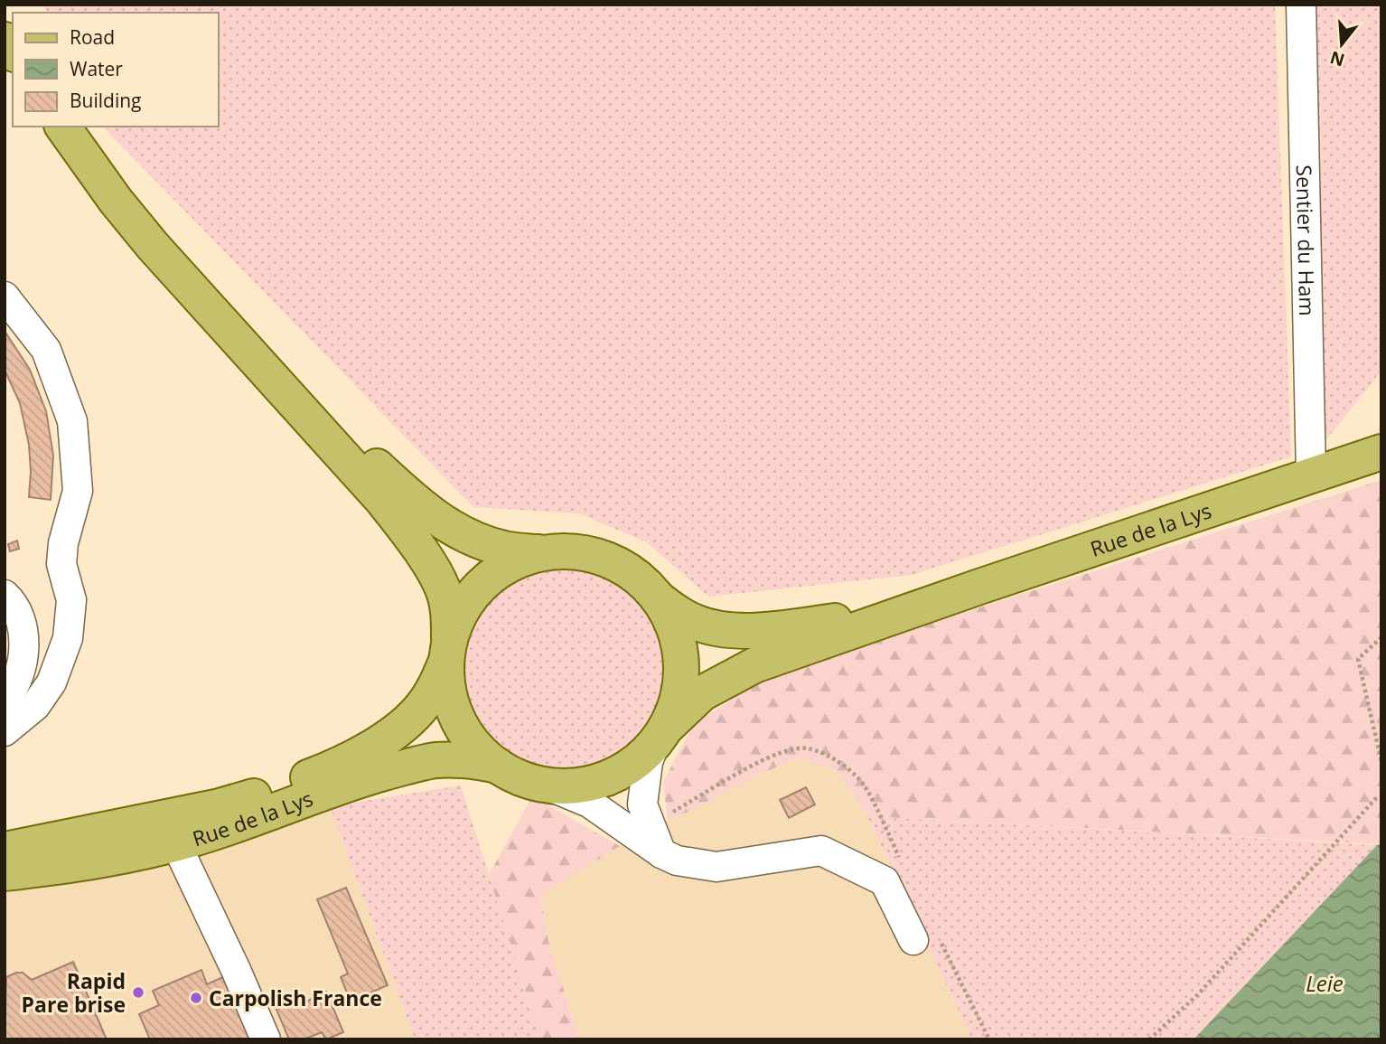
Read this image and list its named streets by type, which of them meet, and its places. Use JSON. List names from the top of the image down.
{
  "streets": {
    "main road": ["Rue de la Lys"],
    "street": ["Sentier du Ham"]
  },
  "crossings": [
    ["Sentier du Ham", "Rue de la Lys"]
  ],
  "water": ["Leie"],
  "places": ["Rapid Pare brise", "Carpolish France"],
  "legend": ["Road", "Water", "Building"],
  "north": "bottom"
}
